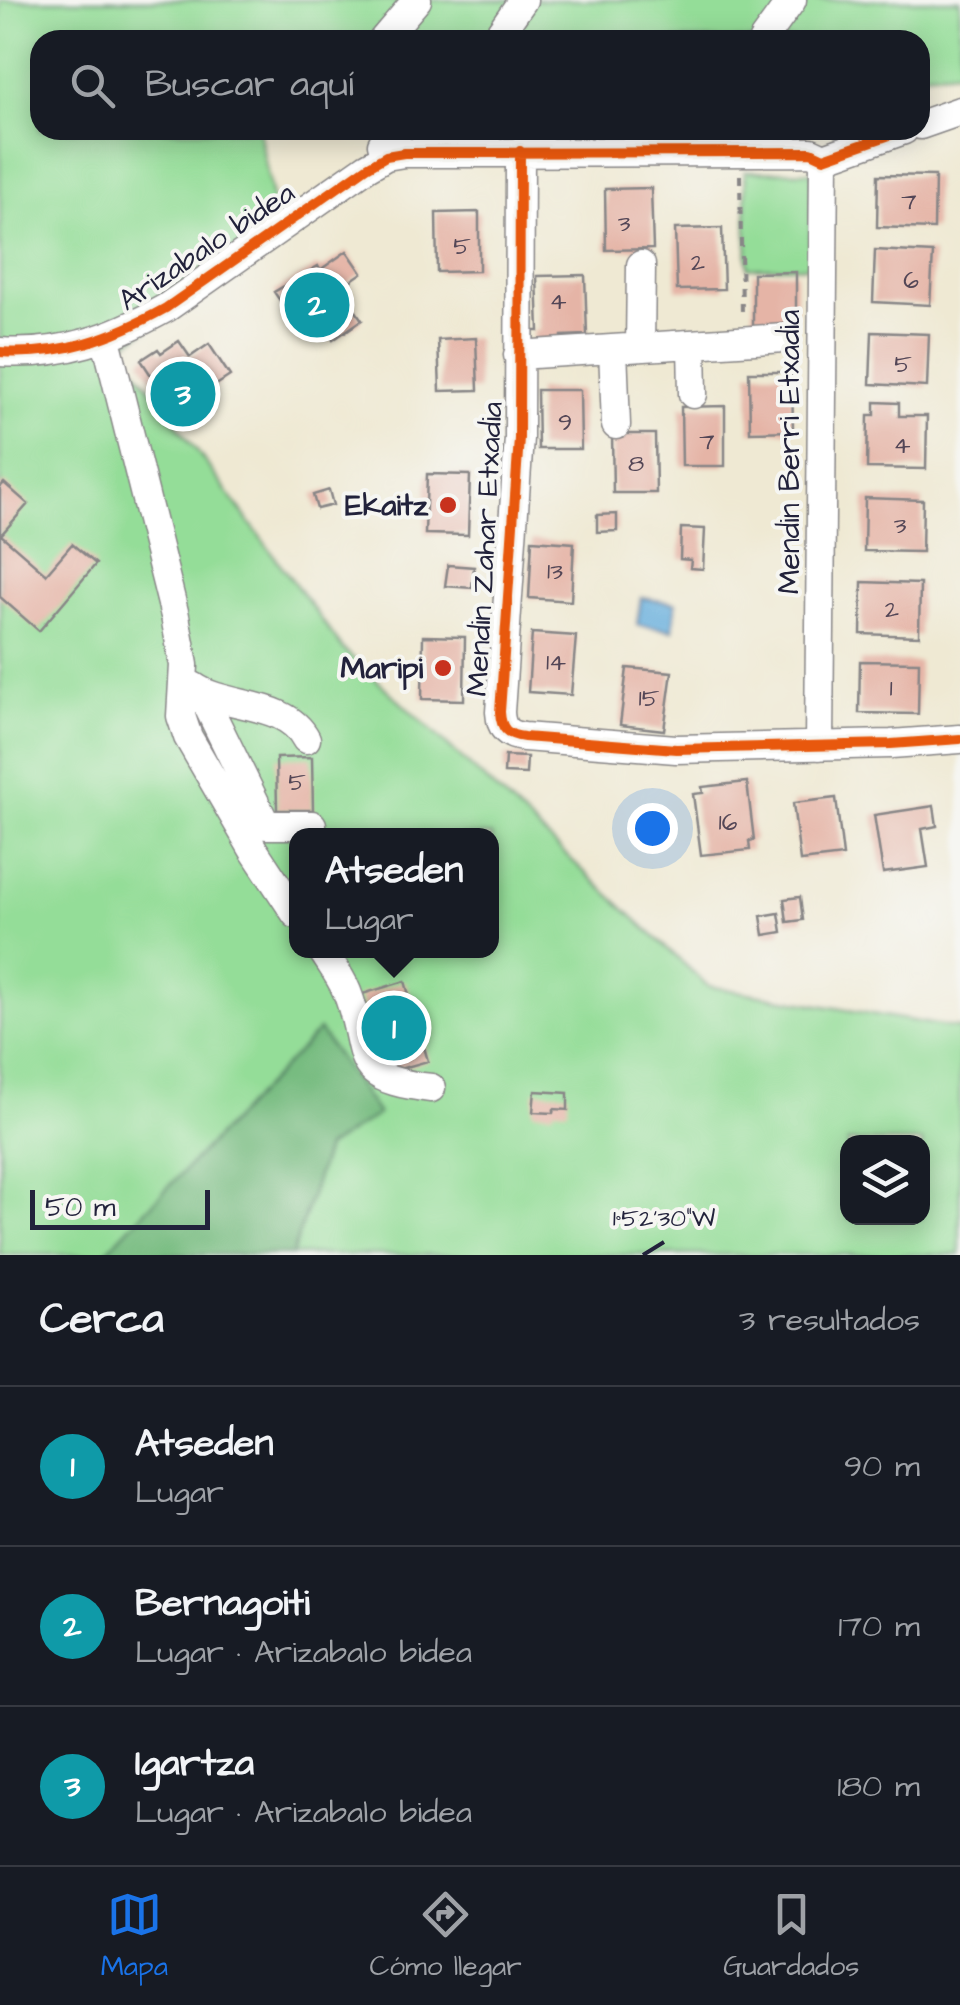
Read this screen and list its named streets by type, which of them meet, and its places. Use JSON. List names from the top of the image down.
{
  "streets": {
    "street": ["Arizabalo bidea", "Mendin Berri Etxadia", "Mendin Zahar Etxadia"]
  },
  "crossings": [
    ["Arizabalo bidea", "Mendin Berri Etxadia"],
    ["Arizabalo bidea", "Mendin Zahar Etxadia"],
    ["Mendin Berri Etxadia", "Mendin Zahar Etxadia"]
  ],
  "places": ["Ekaitz", "Maripi"],
  "house_numbers": [
    "7",
    "3",
    "5",
    "2",
    "6",
    "4",
    "5",
    "9",
    "7",
    "4",
    "8",
    "3",
    "13",
    "2",
    "14",
    "1",
    "15",
    "5",
    "16"
  ],
  "scale_bar": "50 m",
  "page": {
    "search": "Buscar aquí",
    "pins": ["2", "3", "1"],
    "popup": ["Atseden", "Lugar"],
    "scale": "50 m",
    "heading": ["Cerca", "3 resultados"],
    "list": [
      {
        "mark": "1",
        "name": "Atseden",
        "note": "Lugar",
        "value": "90 m"
      },
      {
        "mark": "2",
        "name": "Bernagoiti",
        "note": "Lugar · Arizabalo bidea",
        "value": "170 m"
      },
      {
        "mark": "3",
        "name": "Igartza",
        "note": "Lugar · Arizabalo bidea",
        "value": "180 m"
      }
    ],
    "nav": ["Mapa", "Cómo llegar", "Guardados"]
  },
  "coordinates": ["1°52'30\"W"]
}
